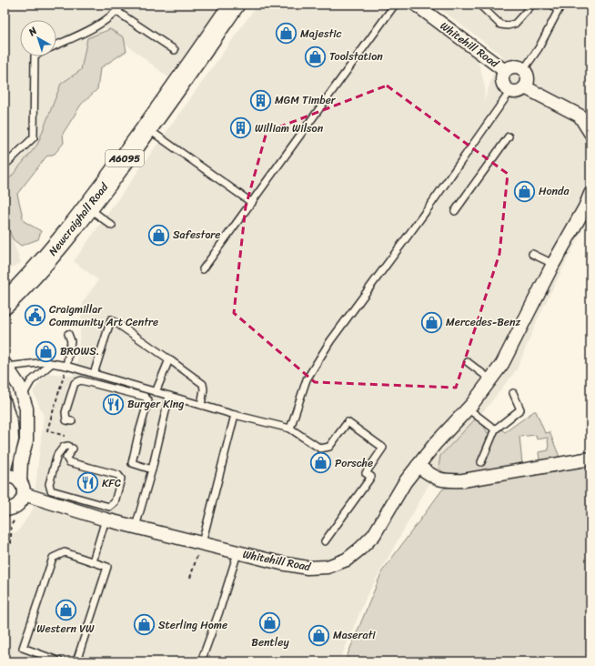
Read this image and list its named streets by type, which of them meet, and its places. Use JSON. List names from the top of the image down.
{
  "streets": {
    "main road": ["A6095", "Newcraighall Road"],
    "street": ["Whitehill Road"]
  },
  "places": {
    "shop": [
      "Majestic",
      "Toolstation",
      "Honda",
      "Safestore",
      "Mercedes-Benz",
      "BROWS.",
      "Porsche",
      "Western VW",
      "Bentley",
      "Sterling Home",
      "Maserati"
    ],
    "building": ["MGM Timber", "William Wilson"],
    "public building": ["Craigmillar Community Art Centre"],
    "restaurant": ["Burger King", "KFC"]
  },
  "north": "top left"
}
